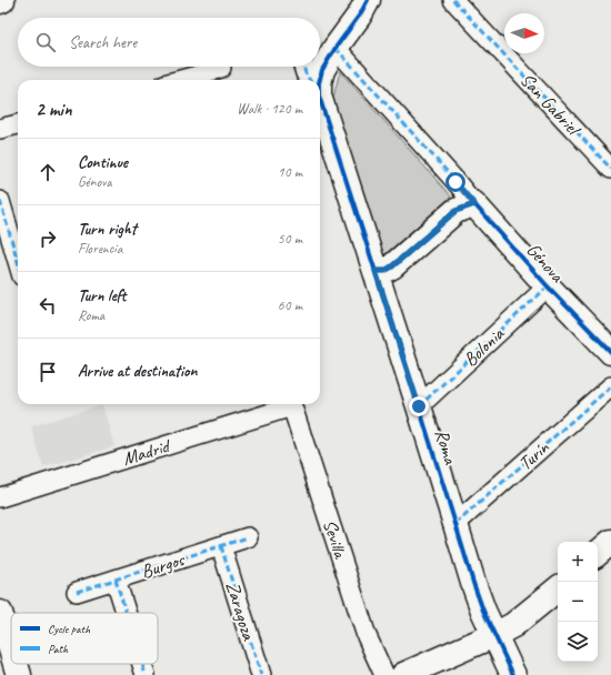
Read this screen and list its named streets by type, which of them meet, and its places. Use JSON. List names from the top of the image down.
{
  "streets": {
    "street": [
      "San Gabriel",
      "Génova",
      "Bolonia",
      "Roma",
      "Madrid",
      "Turín",
      "Sevilla",
      "Burgos",
      "Zaragoza"
    ]
  },
  "crossings": [
    ["Génova", "Bolonia"],
    ["Génova", "Roma"],
    ["Bolonia", "Roma"],
    ["Roma", "Turín"],
    ["Burgos", "Zaragoza"]
  ],
  "legend": ["Cycle path", "Path"],
  "north": "right",
  "page": {
    "search": "Search here",
    "heading": ["2 min", "Walk · 120 m"],
    "list": [
      ["Continue", "Génova", "10 m"],
      ["Turn right", "Florencia", "50 m"],
      ["Turn left", "Roma", "60 m"],
      "Arrive at destination"
    ],
    "map_buttons": ["+", "−"]
  }
}
